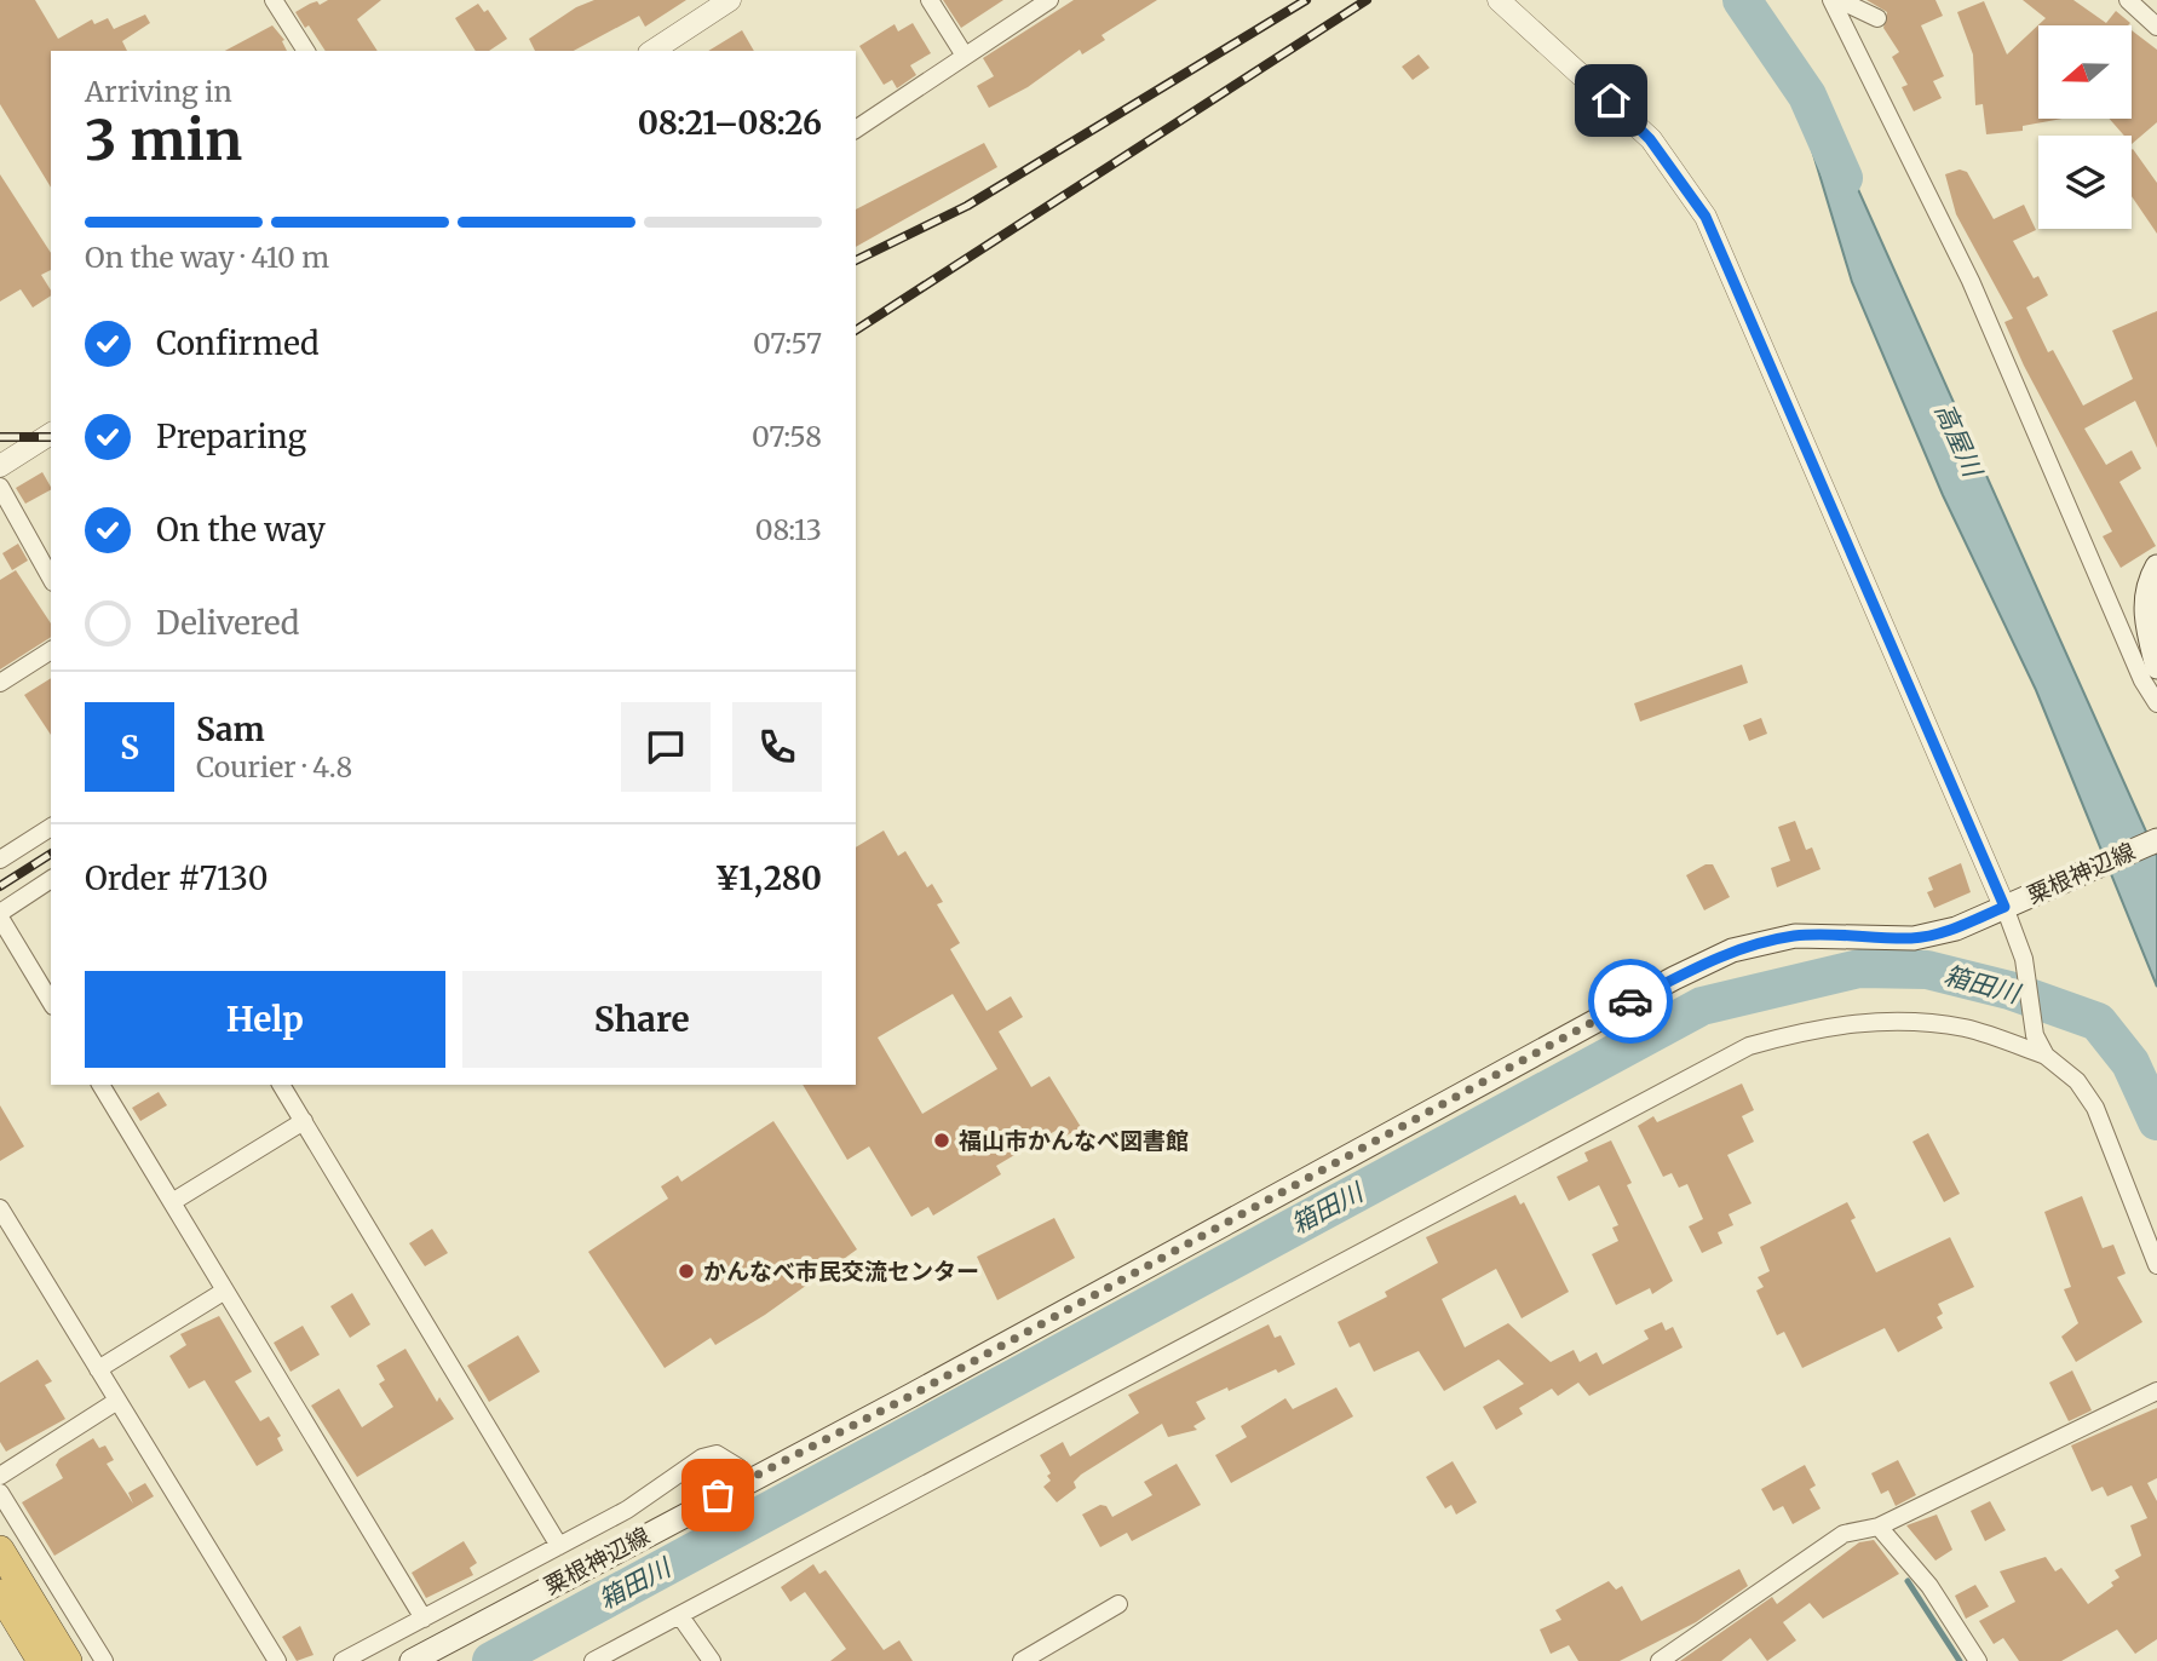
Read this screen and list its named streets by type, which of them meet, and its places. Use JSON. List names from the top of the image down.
{
  "streets": {
    "main road": ["粟根神辺線"]
  },
  "water": ["高屋川", "箱田川"],
  "places": ["福山市かんなべ図書館", "かんなべ市民交流センター"],
  "north": "left",
  "page": {
    "heading": ["3 min", "Arriving in", "08:21–08:26"],
    "panel": [
      "Sam",
      "Courier · 4.8",
      "Order #7130",
      "¥1,280"
    ],
    "bar": "On the way · 410 m",
    "list": [
      ["Confirmed", "07:57"],
      ["Preparing", "07:58"],
      ["On the way", "08:13"],
      "Delivered"
    ],
    "round": "S",
    "buttons": ["Help", "Share"]
  }
}
